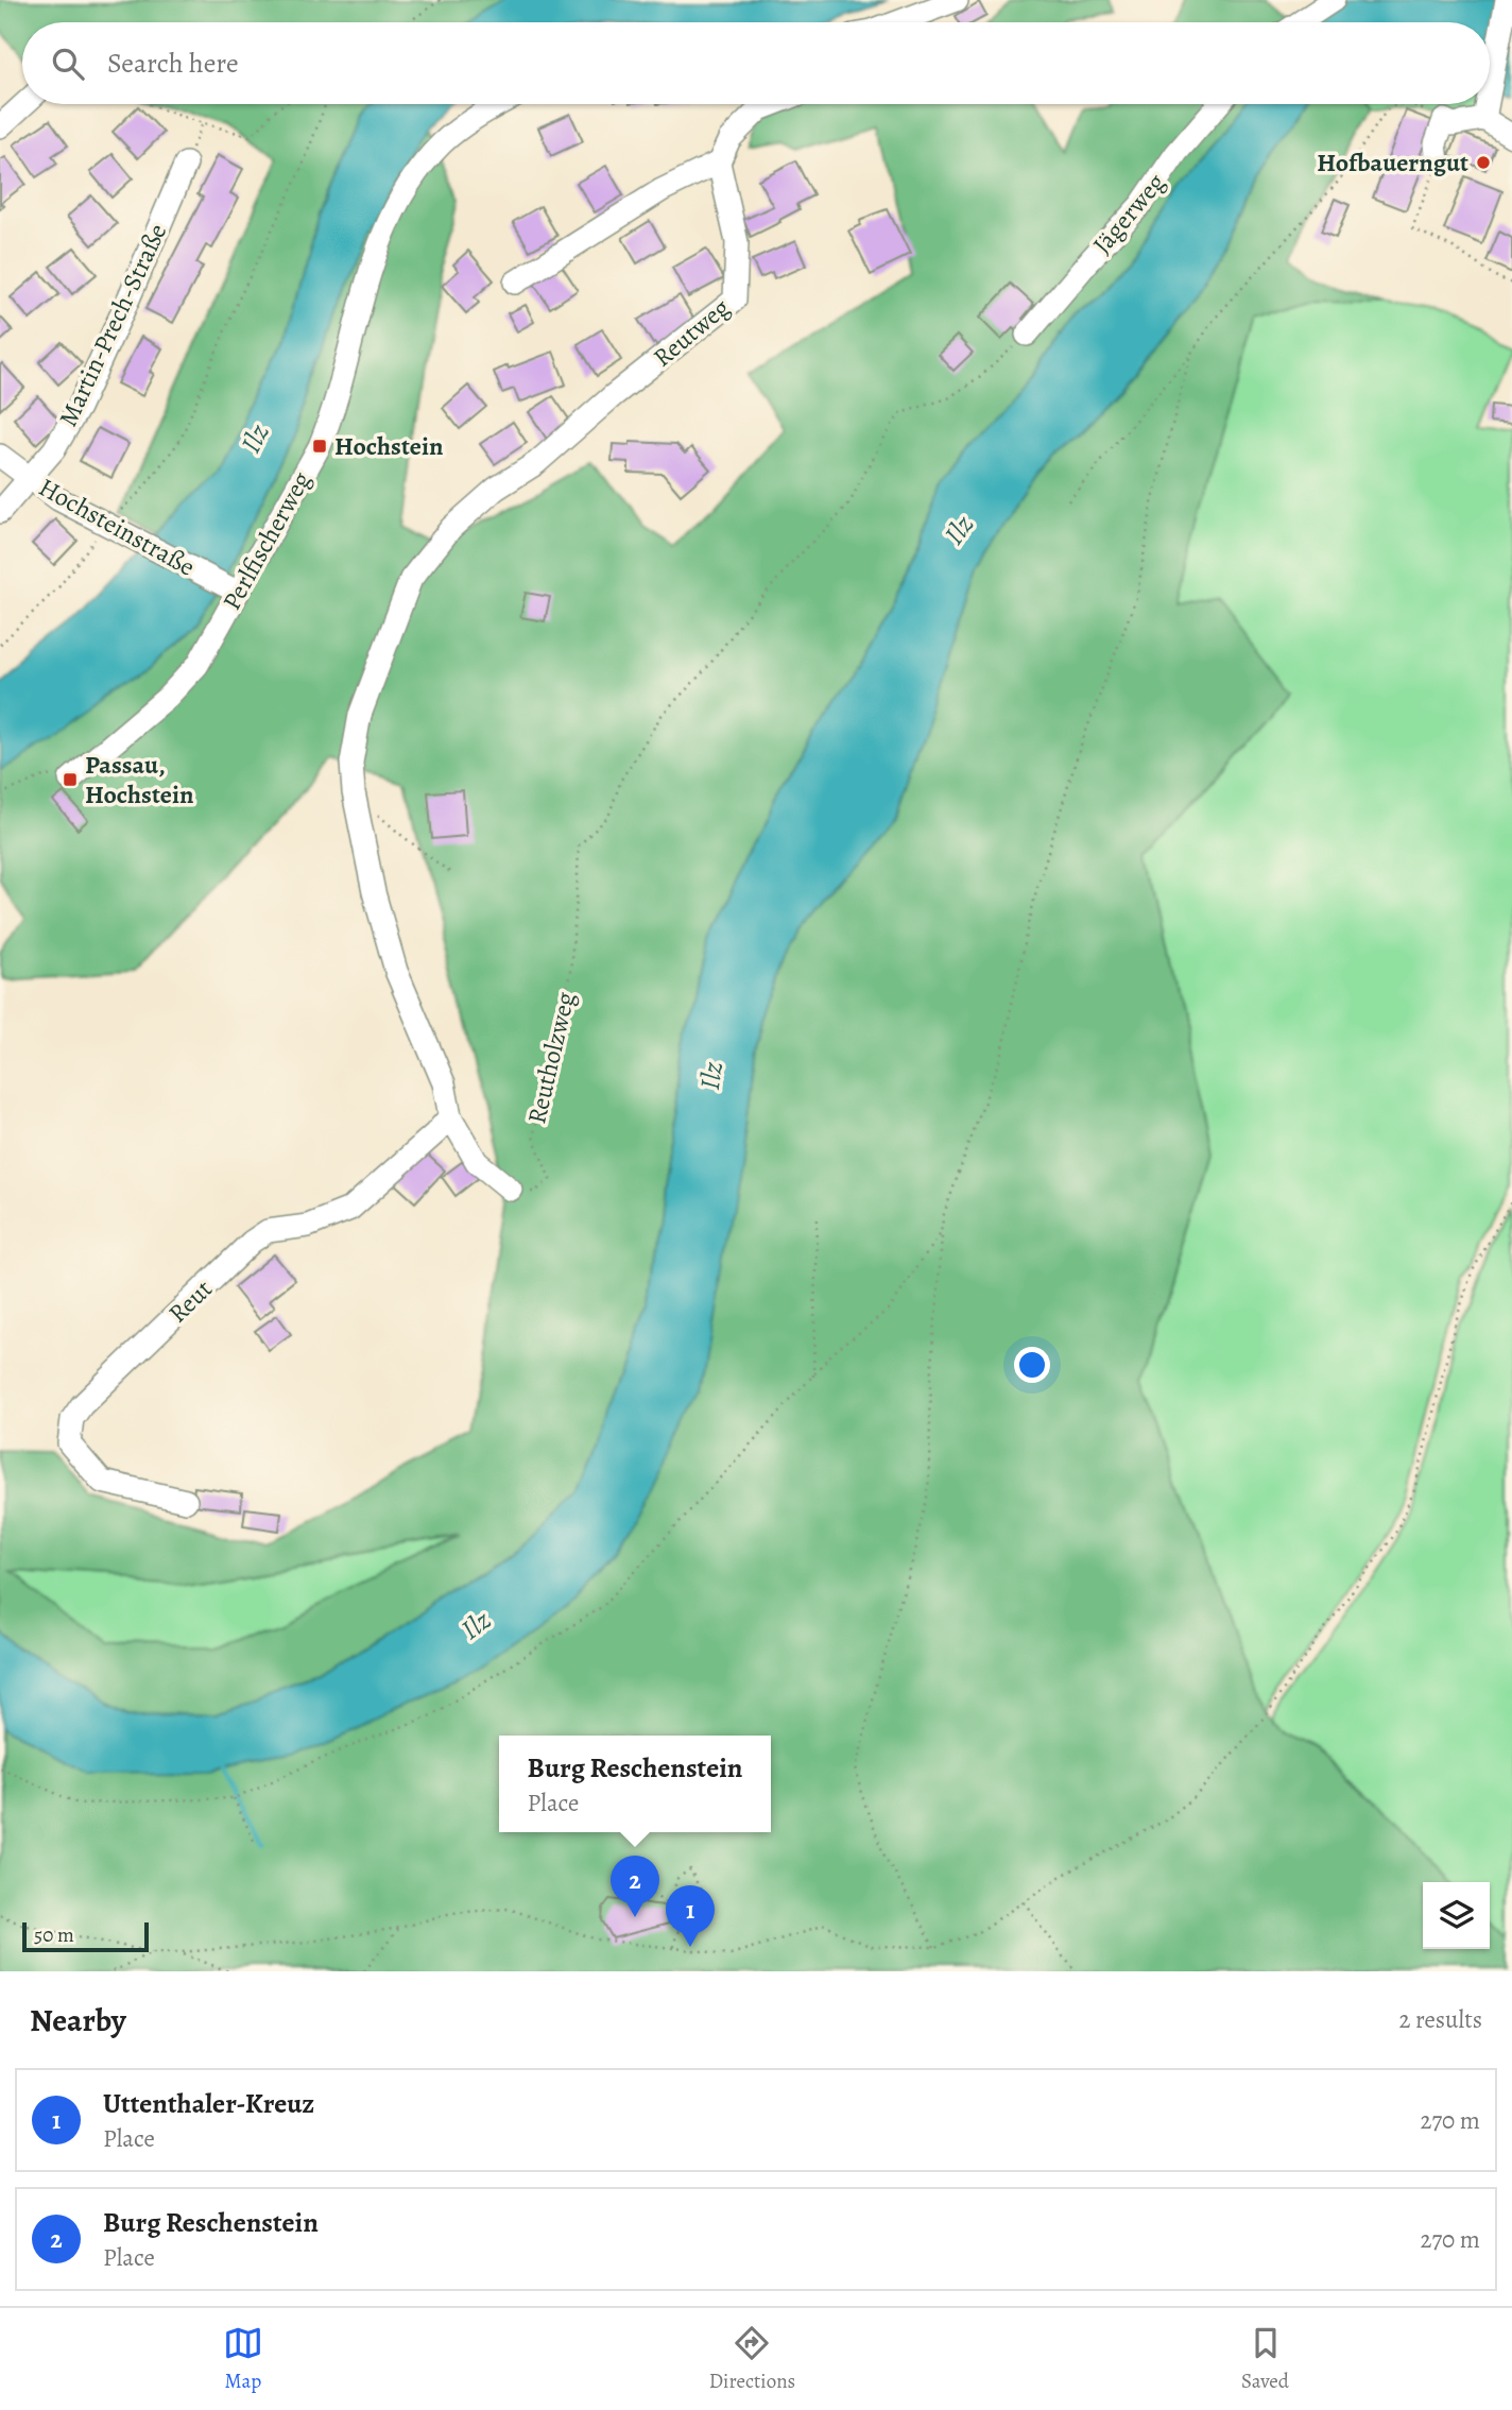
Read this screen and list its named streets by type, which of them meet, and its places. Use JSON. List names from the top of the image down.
{
  "streets": {
    "street": [
      "Jägerweg",
      "Martin-Prech-Straße",
      "Reutweg",
      "Hochsteinstraße",
      "Perlfischerweg",
      "Reut"
    ],
    "path": ["Reutholzweg"]
  },
  "crossings": [
    ["Jägerweg", "Reutholzweg"],
    ["Martin-Prech-Straße", "Hochsteinstraße"],
    ["Hochsteinstraße", "Perlfischerweg"]
  ],
  "water": ["Ilz"],
  "places": {
    "other": ["Hofbauerngut"],
    "transit": ["Hochstein", "Passau, Hochstein"]
  },
  "scale_bar": "50 m",
  "page": {
    "search": "Search here",
    "popup": ["Burg Reschenstein", "Place"],
    "pins": ["2", "1"],
    "scale": "50 m",
    "heading": ["Nearby", "2 results"],
    "list": [
      {
        "mark": "1",
        "name": "Uttenthaler-Kreuz",
        "note": "Place",
        "value": "270 m"
      },
      {
        "mark": "2",
        "name": "Burg Reschenstein",
        "note": "Place",
        "value": "270 m"
      }
    ],
    "nav": ["Map", "Directions", "Saved"]
  }
}
